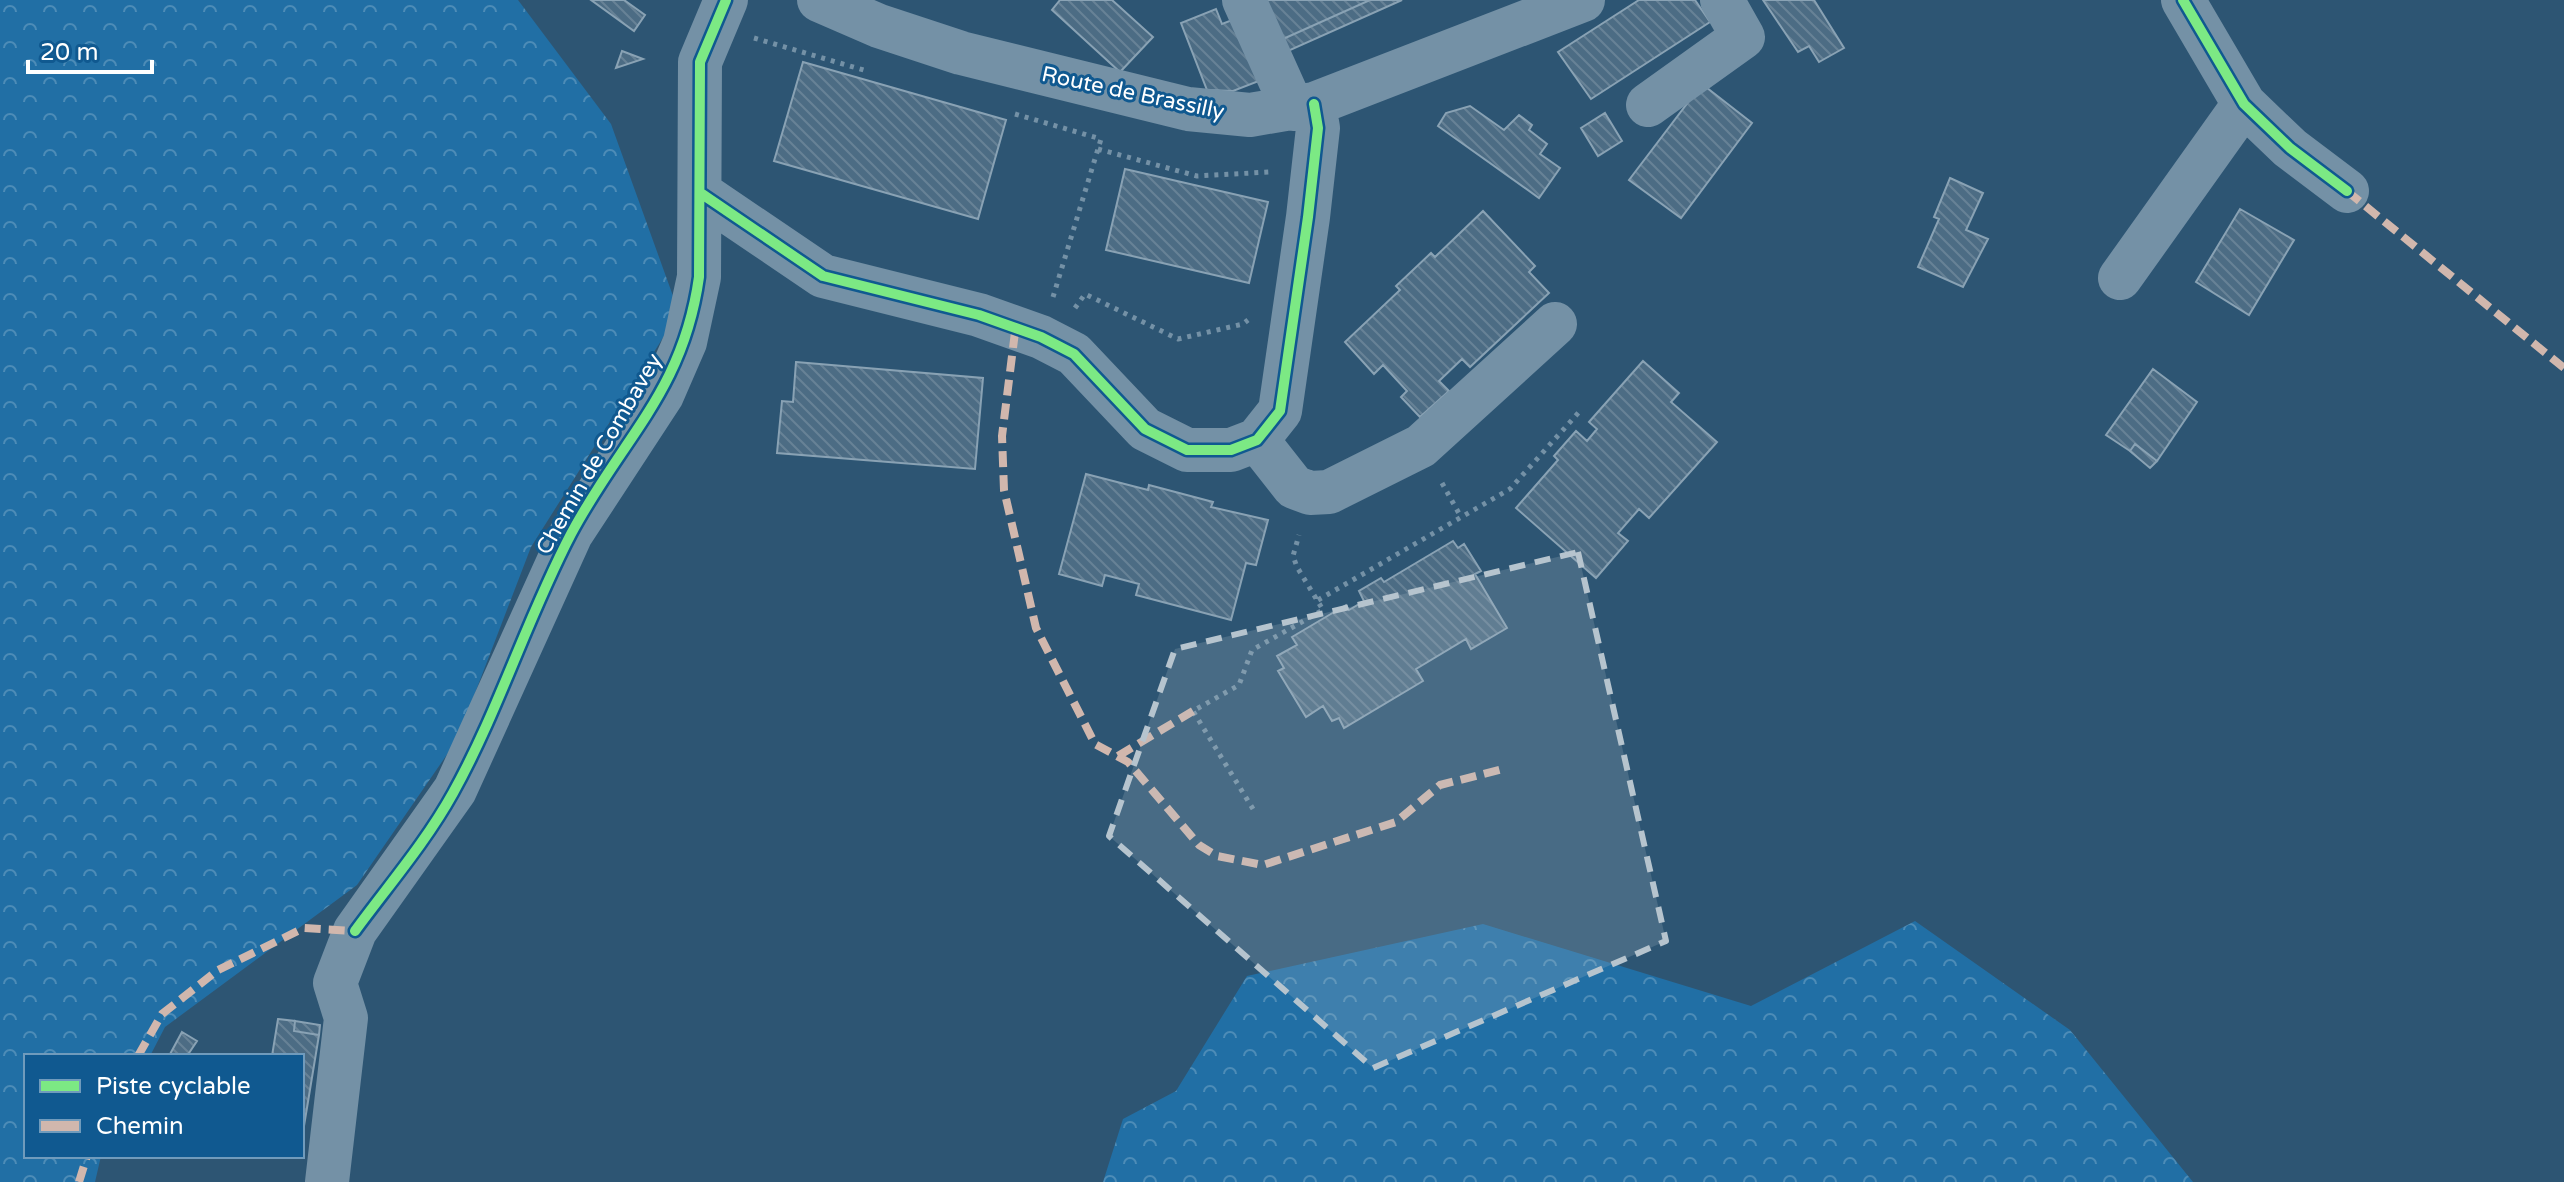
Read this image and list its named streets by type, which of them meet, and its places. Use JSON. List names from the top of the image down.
{
  "streets": {
    "street": ["Route de Brassilly", "Chemin de Combavey"]
  },
  "legend": ["Piste cyclable", "Chemin"],
  "scale_bar": "20 m"
}
